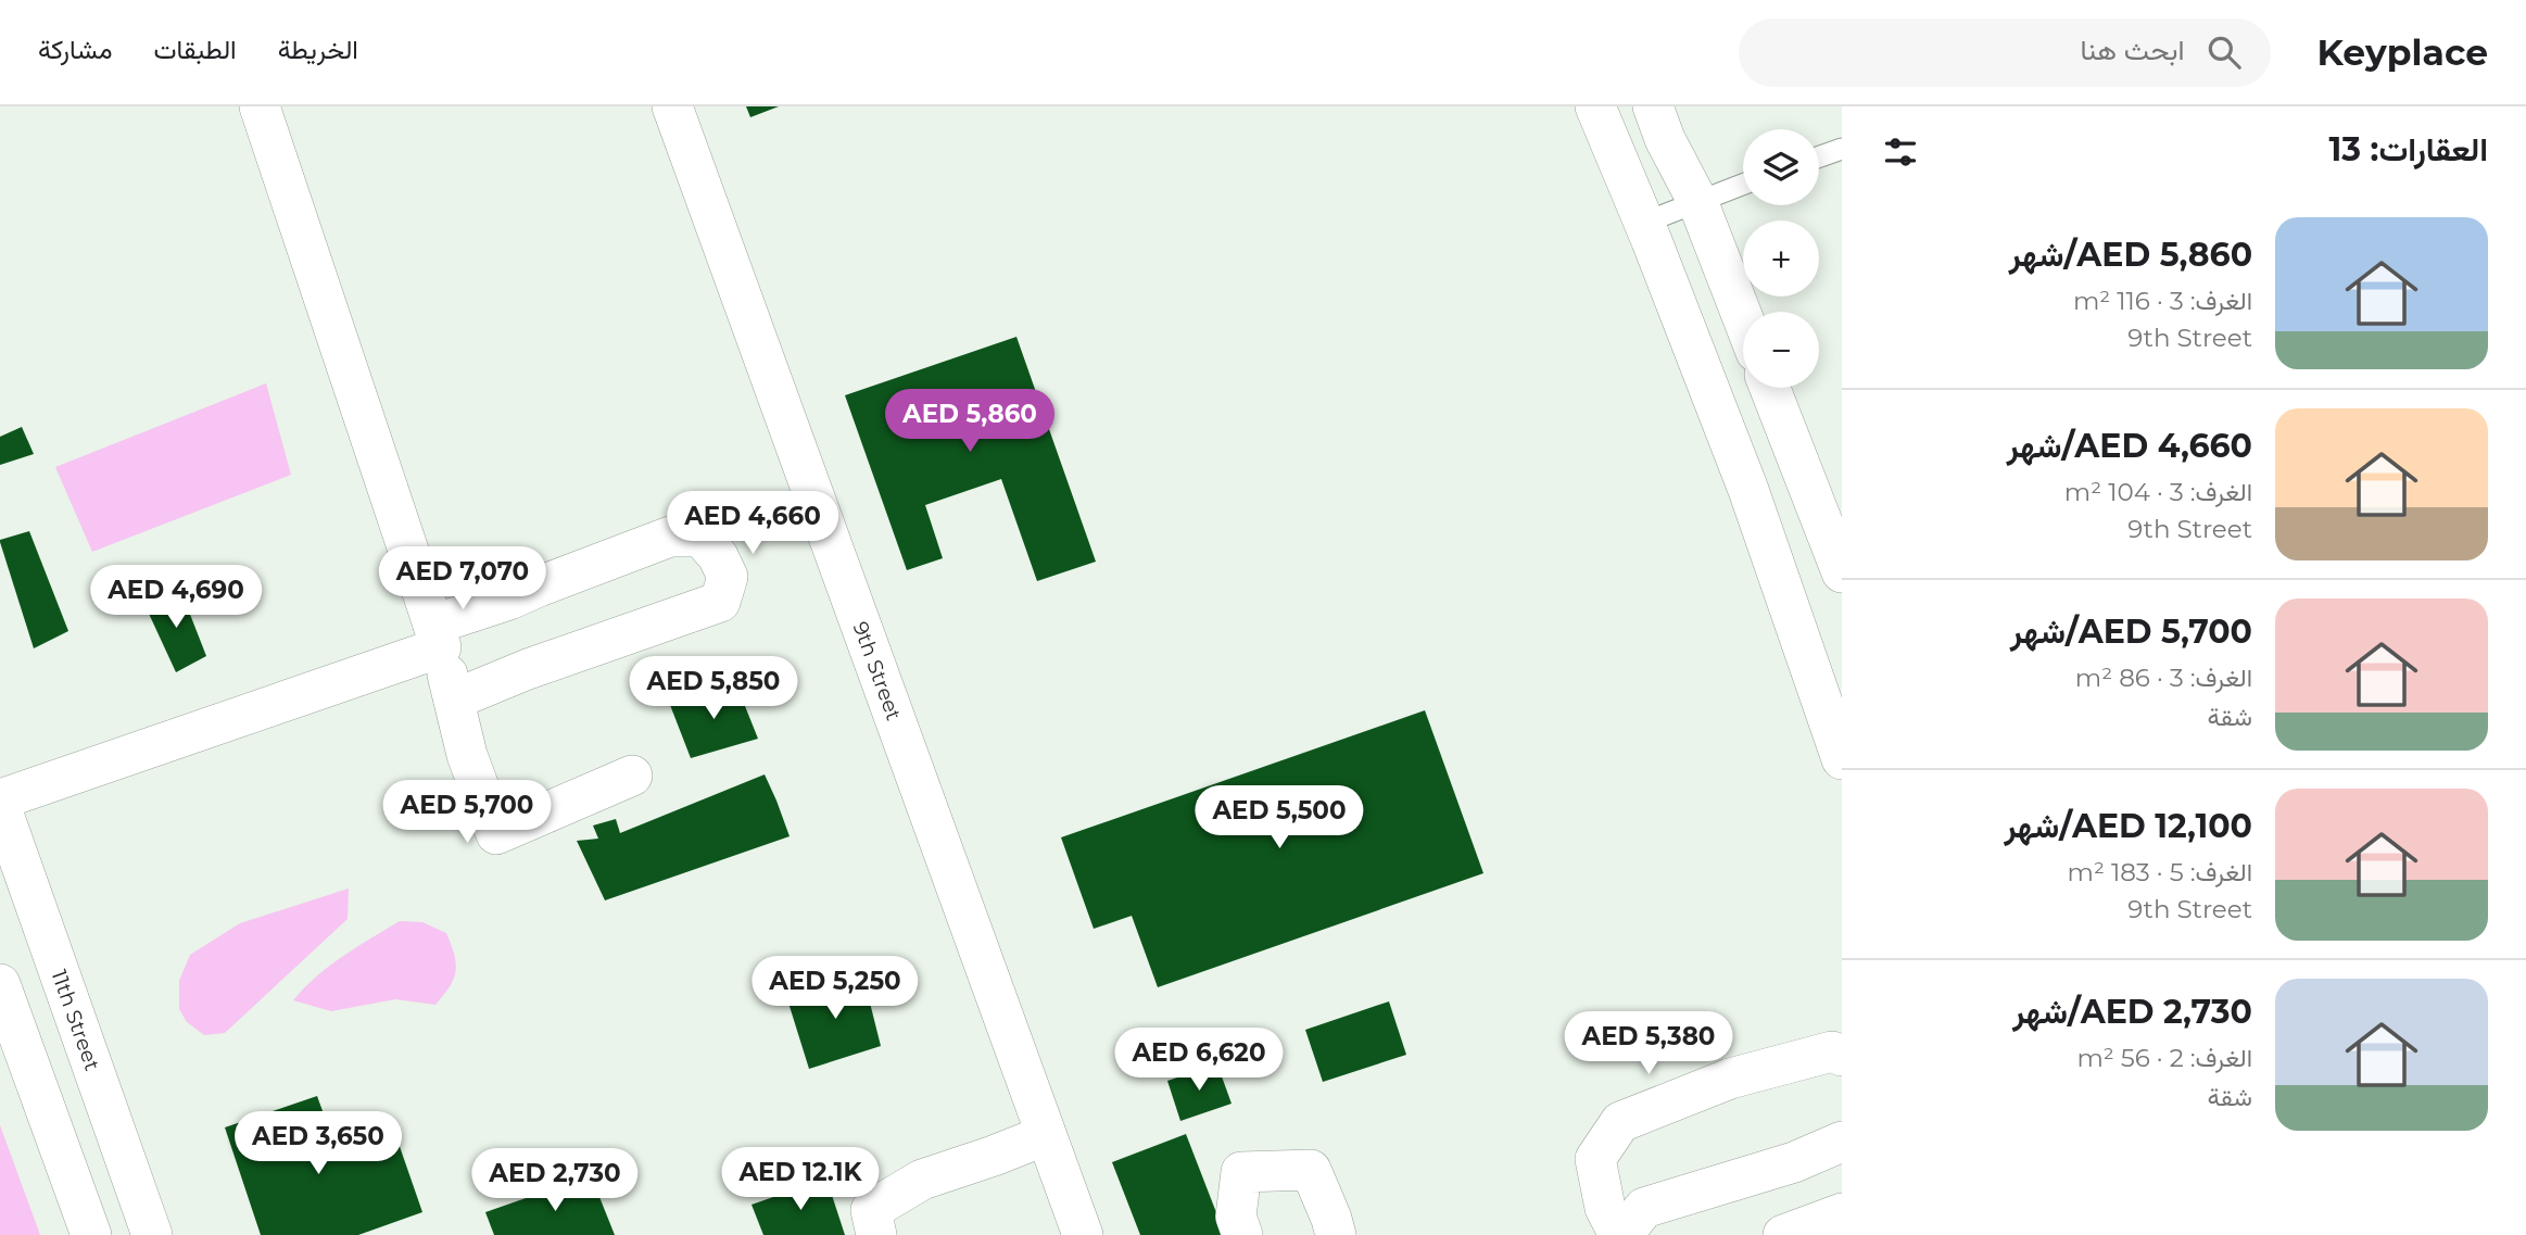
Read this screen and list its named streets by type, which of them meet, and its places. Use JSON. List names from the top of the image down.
{
  "streets": {
    "street": ["9th Street", "11th Street"]
  },
  "page": {
    "header": "Keyplace",
    "search": "ابحث هنا",
    "nav": ["الخريطة", "الطبقات", "مشاركة"],
    "heading": "العقارات: 13",
    "map_buttons": ["+", "−"],
    "list": [
      {
        "name": "AED 5,860/شهر",
        "note": "الغرف: 3 · 116 m² · 9th Street"
      },
      {
        "name": "AED 4,660/شهر",
        "note": "الغرف: 3 · 104 m² · 9th Street"
      },
      {
        "name": "AED 5,700/شهر",
        "note": "الغرف: 3 · 86 m² · شقة"
      },
      {
        "name": "AED 12,100/شهر",
        "note": "الغرف: 5 · 183 m² · 9th Street"
      },
      {
        "name": "AED 2,730/شهر",
        "note": "الغرف: 2 · 56 m² · شقة"
      }
    ],
    "price": [
      "AED 5,860",
      "AED 4,660",
      "AED 7,070",
      "AED 4,690",
      "AED 5,850",
      "AED 5,700",
      "AED 5,500",
      "AED 5,250",
      "AED 5,380",
      "AED 6,620",
      "AED 3,650",
      "AED 12.1K",
      "AED 2,730"
    ]
  }
}
